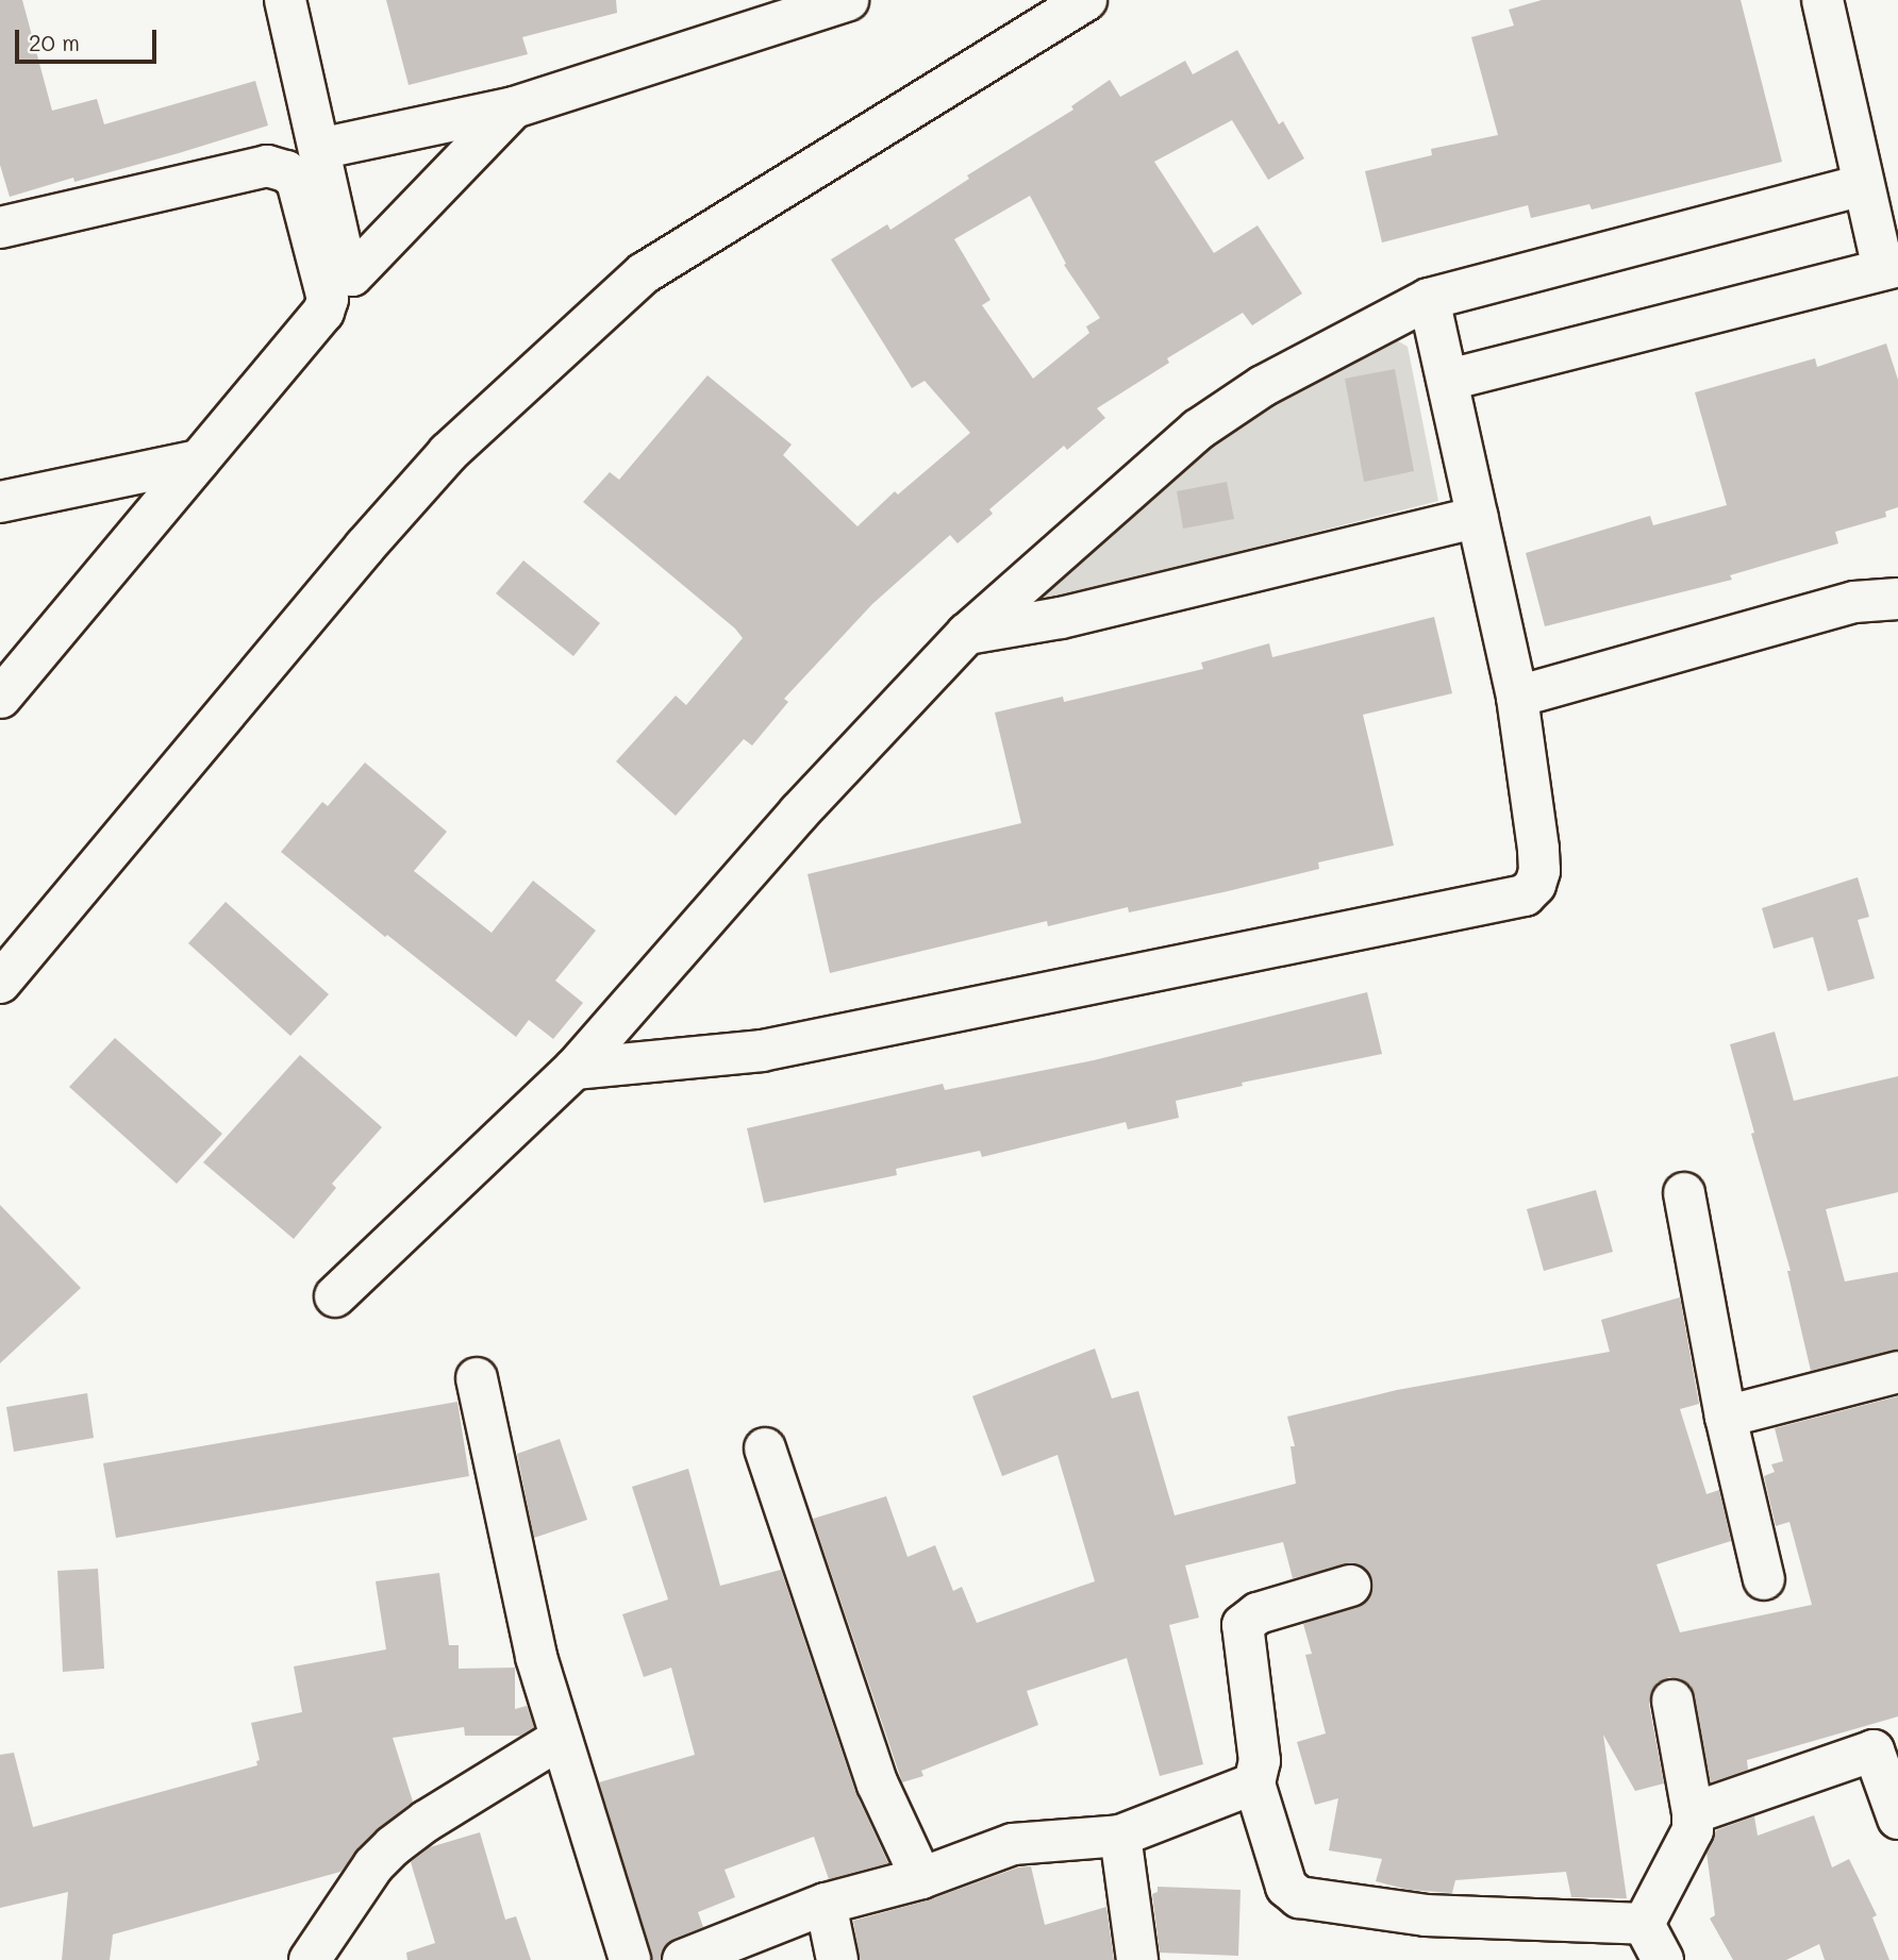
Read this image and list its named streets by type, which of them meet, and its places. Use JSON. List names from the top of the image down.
{
  "scale_bar": "20 m"
}
